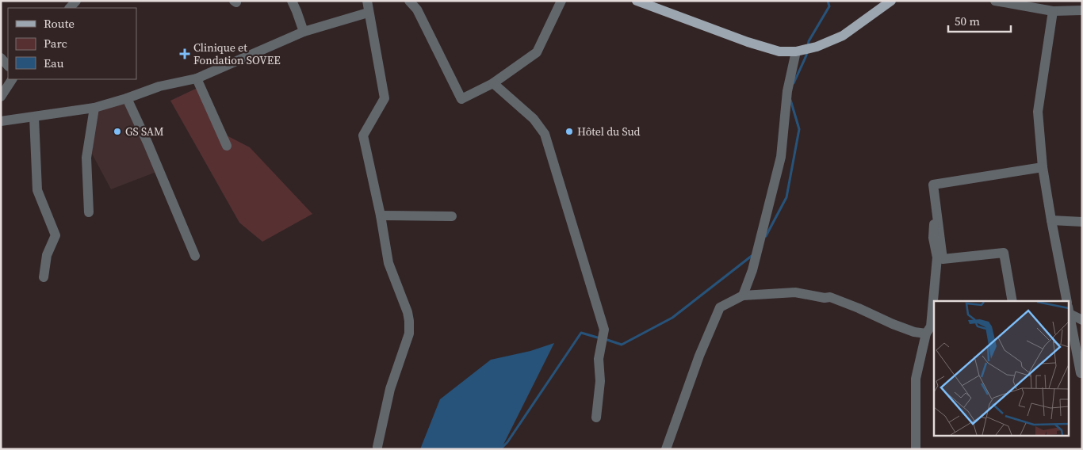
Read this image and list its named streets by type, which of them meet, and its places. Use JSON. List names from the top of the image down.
{
  "places": {
    "health": ["Clinique et Fondation SOVEE"],
    "other": ["GS SAM", "Hôtel du Sud"]
  },
  "legend": ["Route", "Parc", "Eau"],
  "scale_bar": "50 m"
}
